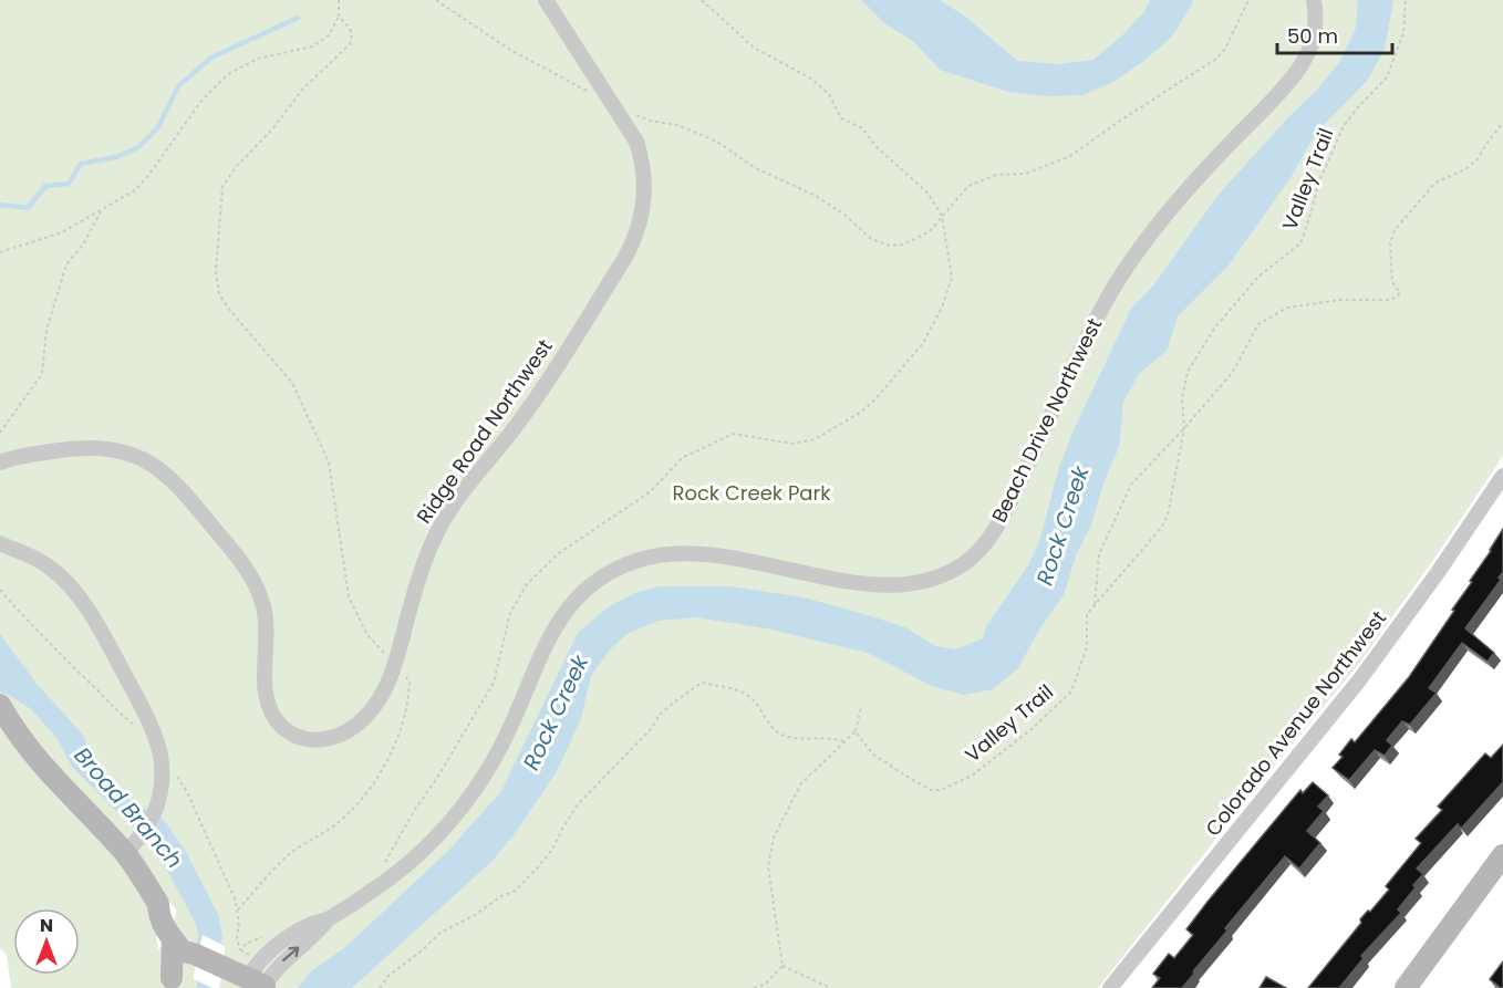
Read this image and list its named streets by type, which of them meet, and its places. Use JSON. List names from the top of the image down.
{
  "streets": {
    "street": ["Beach Drive Northwest", "Ridge Road Northwest", "Colorado Avenue Northwest"],
    "path": ["Valley Trail"]
  },
  "water": ["Rock Creek", "Broad Branch"],
  "parks": ["Rock Creek Park"],
  "scale_bar": "50 m",
  "north": "top"
}
